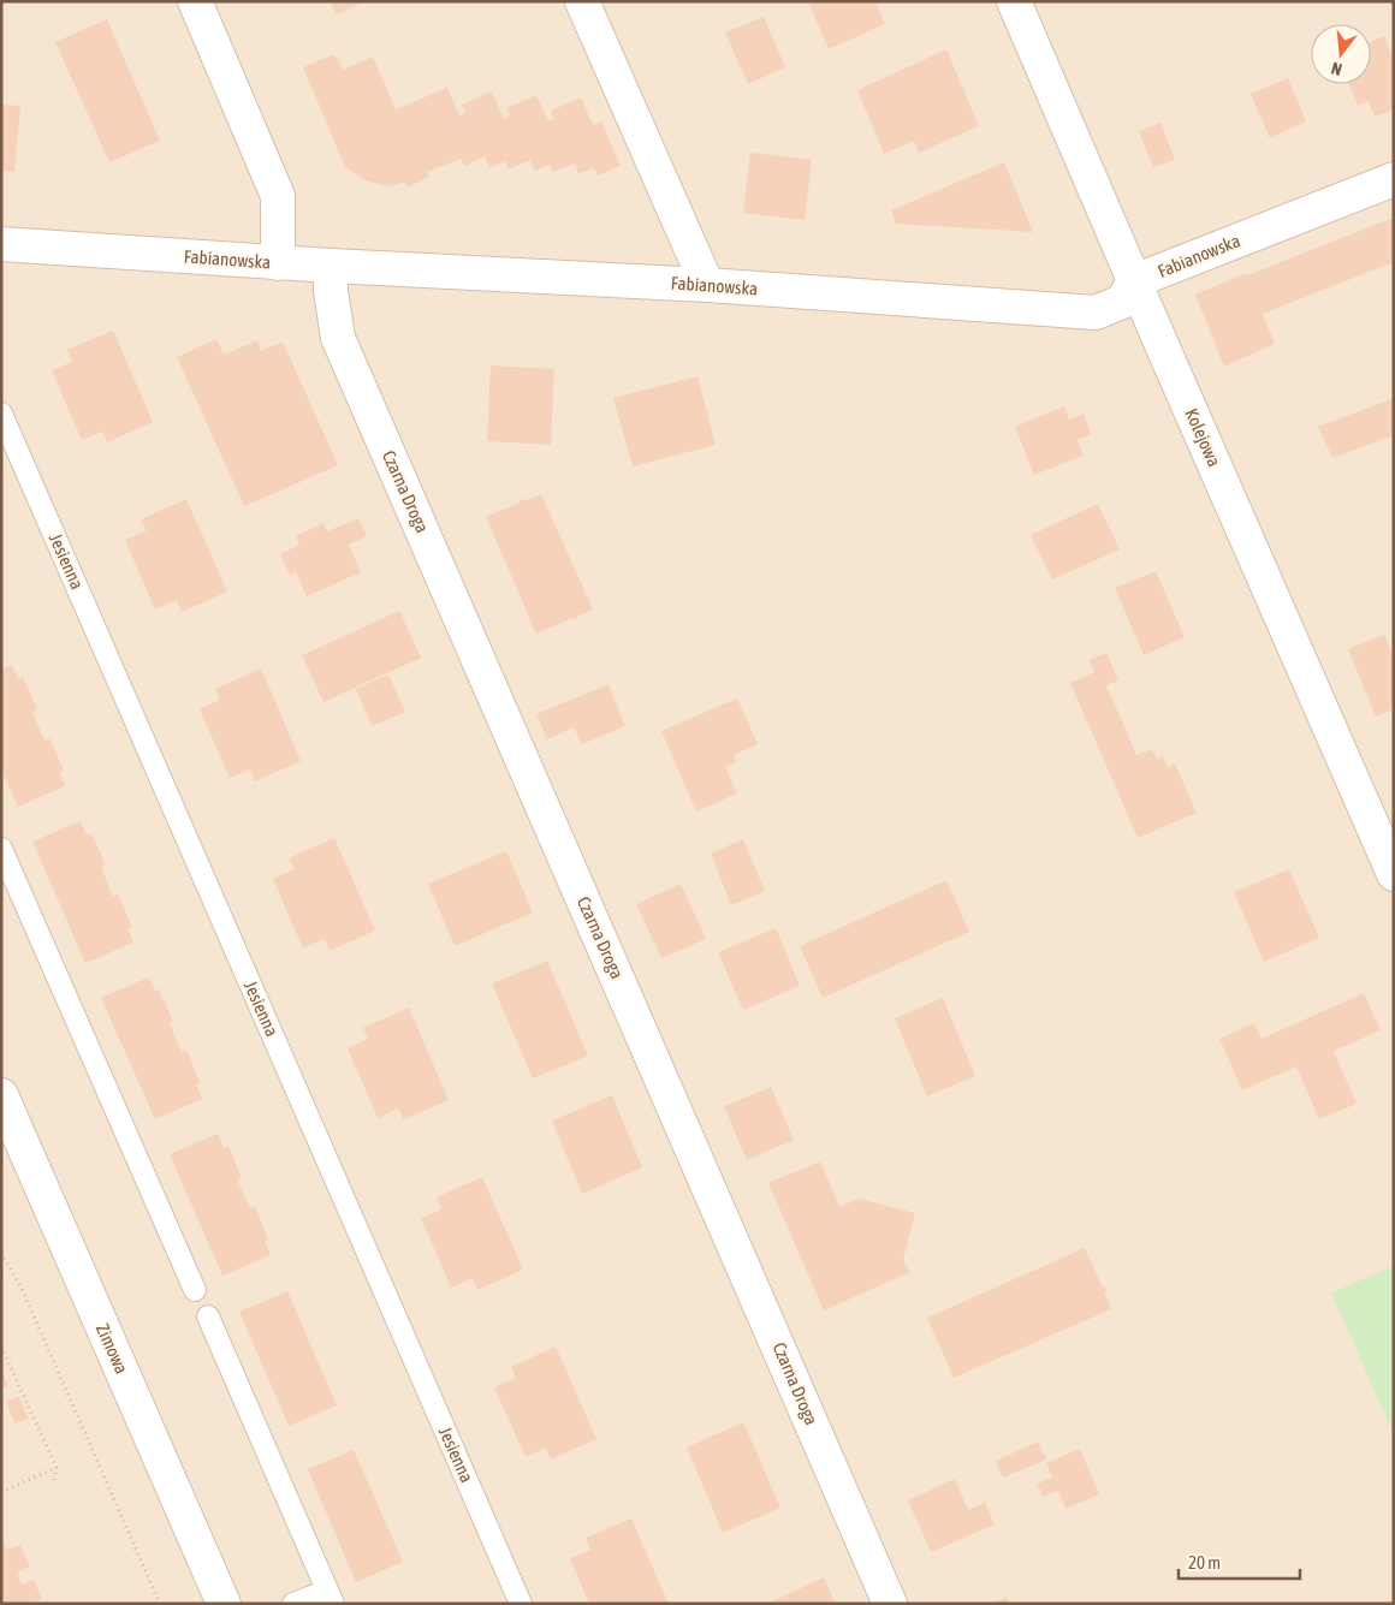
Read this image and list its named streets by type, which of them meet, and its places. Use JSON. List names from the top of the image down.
{
  "streets": {
    "street": [
      "Fabianowska",
      "Kolejowa",
      "Czarna Droga",
      "Zimowa"
    ],
    "lane": ["Jesienna"]
  },
  "crossings": [
    ["Fabianowska", "Kolejowa"],
    ["Fabianowska", "Czarna Droga"]
  ],
  "scale_bar": "20 m",
  "north": "bottom"
}
